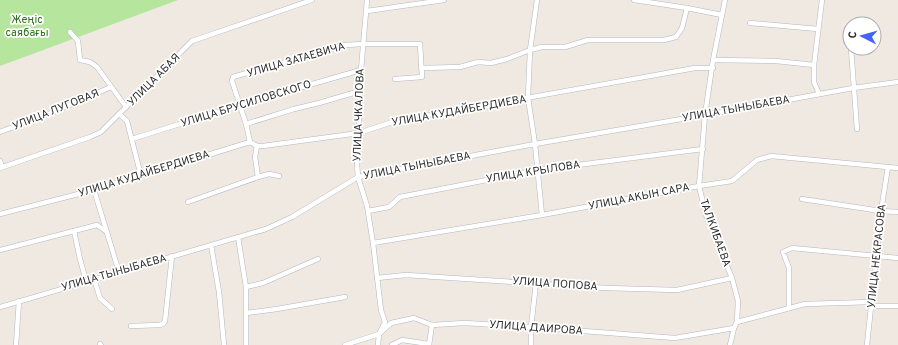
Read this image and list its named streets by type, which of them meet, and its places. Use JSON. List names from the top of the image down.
{
  "streets": {
    "street": [
      "УЛИЦА ЗАТАЕВИЧА",
      "УЛИЦА АБАЯ",
      "УЛИЦА БРУСИЛОВСКОГО",
      "УЛИЦА ТЫНЫБАЕВА",
      "УЛИЦА ЛУГОВАЯ",
      "УЛИЦА КУДАЙБЕРДИЕВА",
      "УЛИЦА ЧКАЛОВА",
      "УЛИЦА КРЫЛОВА",
      "УЛИЦА АКЫН САРА",
      "ТАЛКИБАЕВА",
      "УЛИЦА НЕКРАСОВА",
      "УЛИЦА ПОПОВА",
      "УЛИЦА ДАИРОВА"
    ]
  },
  "crossings": [
    ["УЛИЦА ЗАТАЕВИЧА", "УЛИЦА БРУСИЛОВСКОГО"],
    ["УЛИЦА ЗАТАЕВИЧА", "УЛИЦА ЧКАЛОВА"],
    ["УЛИЦА БРУСИЛОВСКОГО", "УЛИЦА ЧКАЛОВА"],
    ["УЛИЦА ТЫНЫБАЕВА", "УЛИЦА ЧКАЛОВА"],
    ["УЛИЦА ТЫНЫБАЕВА", "ТАЛКИБАЕВА"],
    ["УЛИЦА КУДАЙБЕРДИЕВА", "УЛИЦА ЧКАЛОВА"],
    ["УЛИЦА КУДАЙБЕРДИЕВА", "ТАЛКИБАЕВА"],
    ["УЛИЦА ЧКАЛОВА", "УЛИЦА КРЫЛОВА"],
    ["УЛИЦА ЧКАЛОВА", "УЛИЦА АКЫН САРА"],
    ["УЛИЦА ЧКАЛОВА", "УЛИЦА ПОПОВА"],
    ["УЛИЦА ЧКАЛОВА", "УЛИЦА ДАИРОВА"],
    ["УЛИЦА КРЫЛОВА", "ТАЛКИБАЕВА"],
    ["УЛИЦА АКЫН САРА", "ТАЛКИБАЕВА"],
    ["УЛИЦА АКЫН САРА", "УЛИЦА НЕКРАСОВА"],
    ["ТАЛКИБАЕВА", "УЛИЦА ПОПОВА"],
    ["ТАЛКИБАЕВА", "УЛИЦА ДАИРОВА"]
  ],
  "parks": ["Жеңіс саябағы"],
  "north": "left"
}
